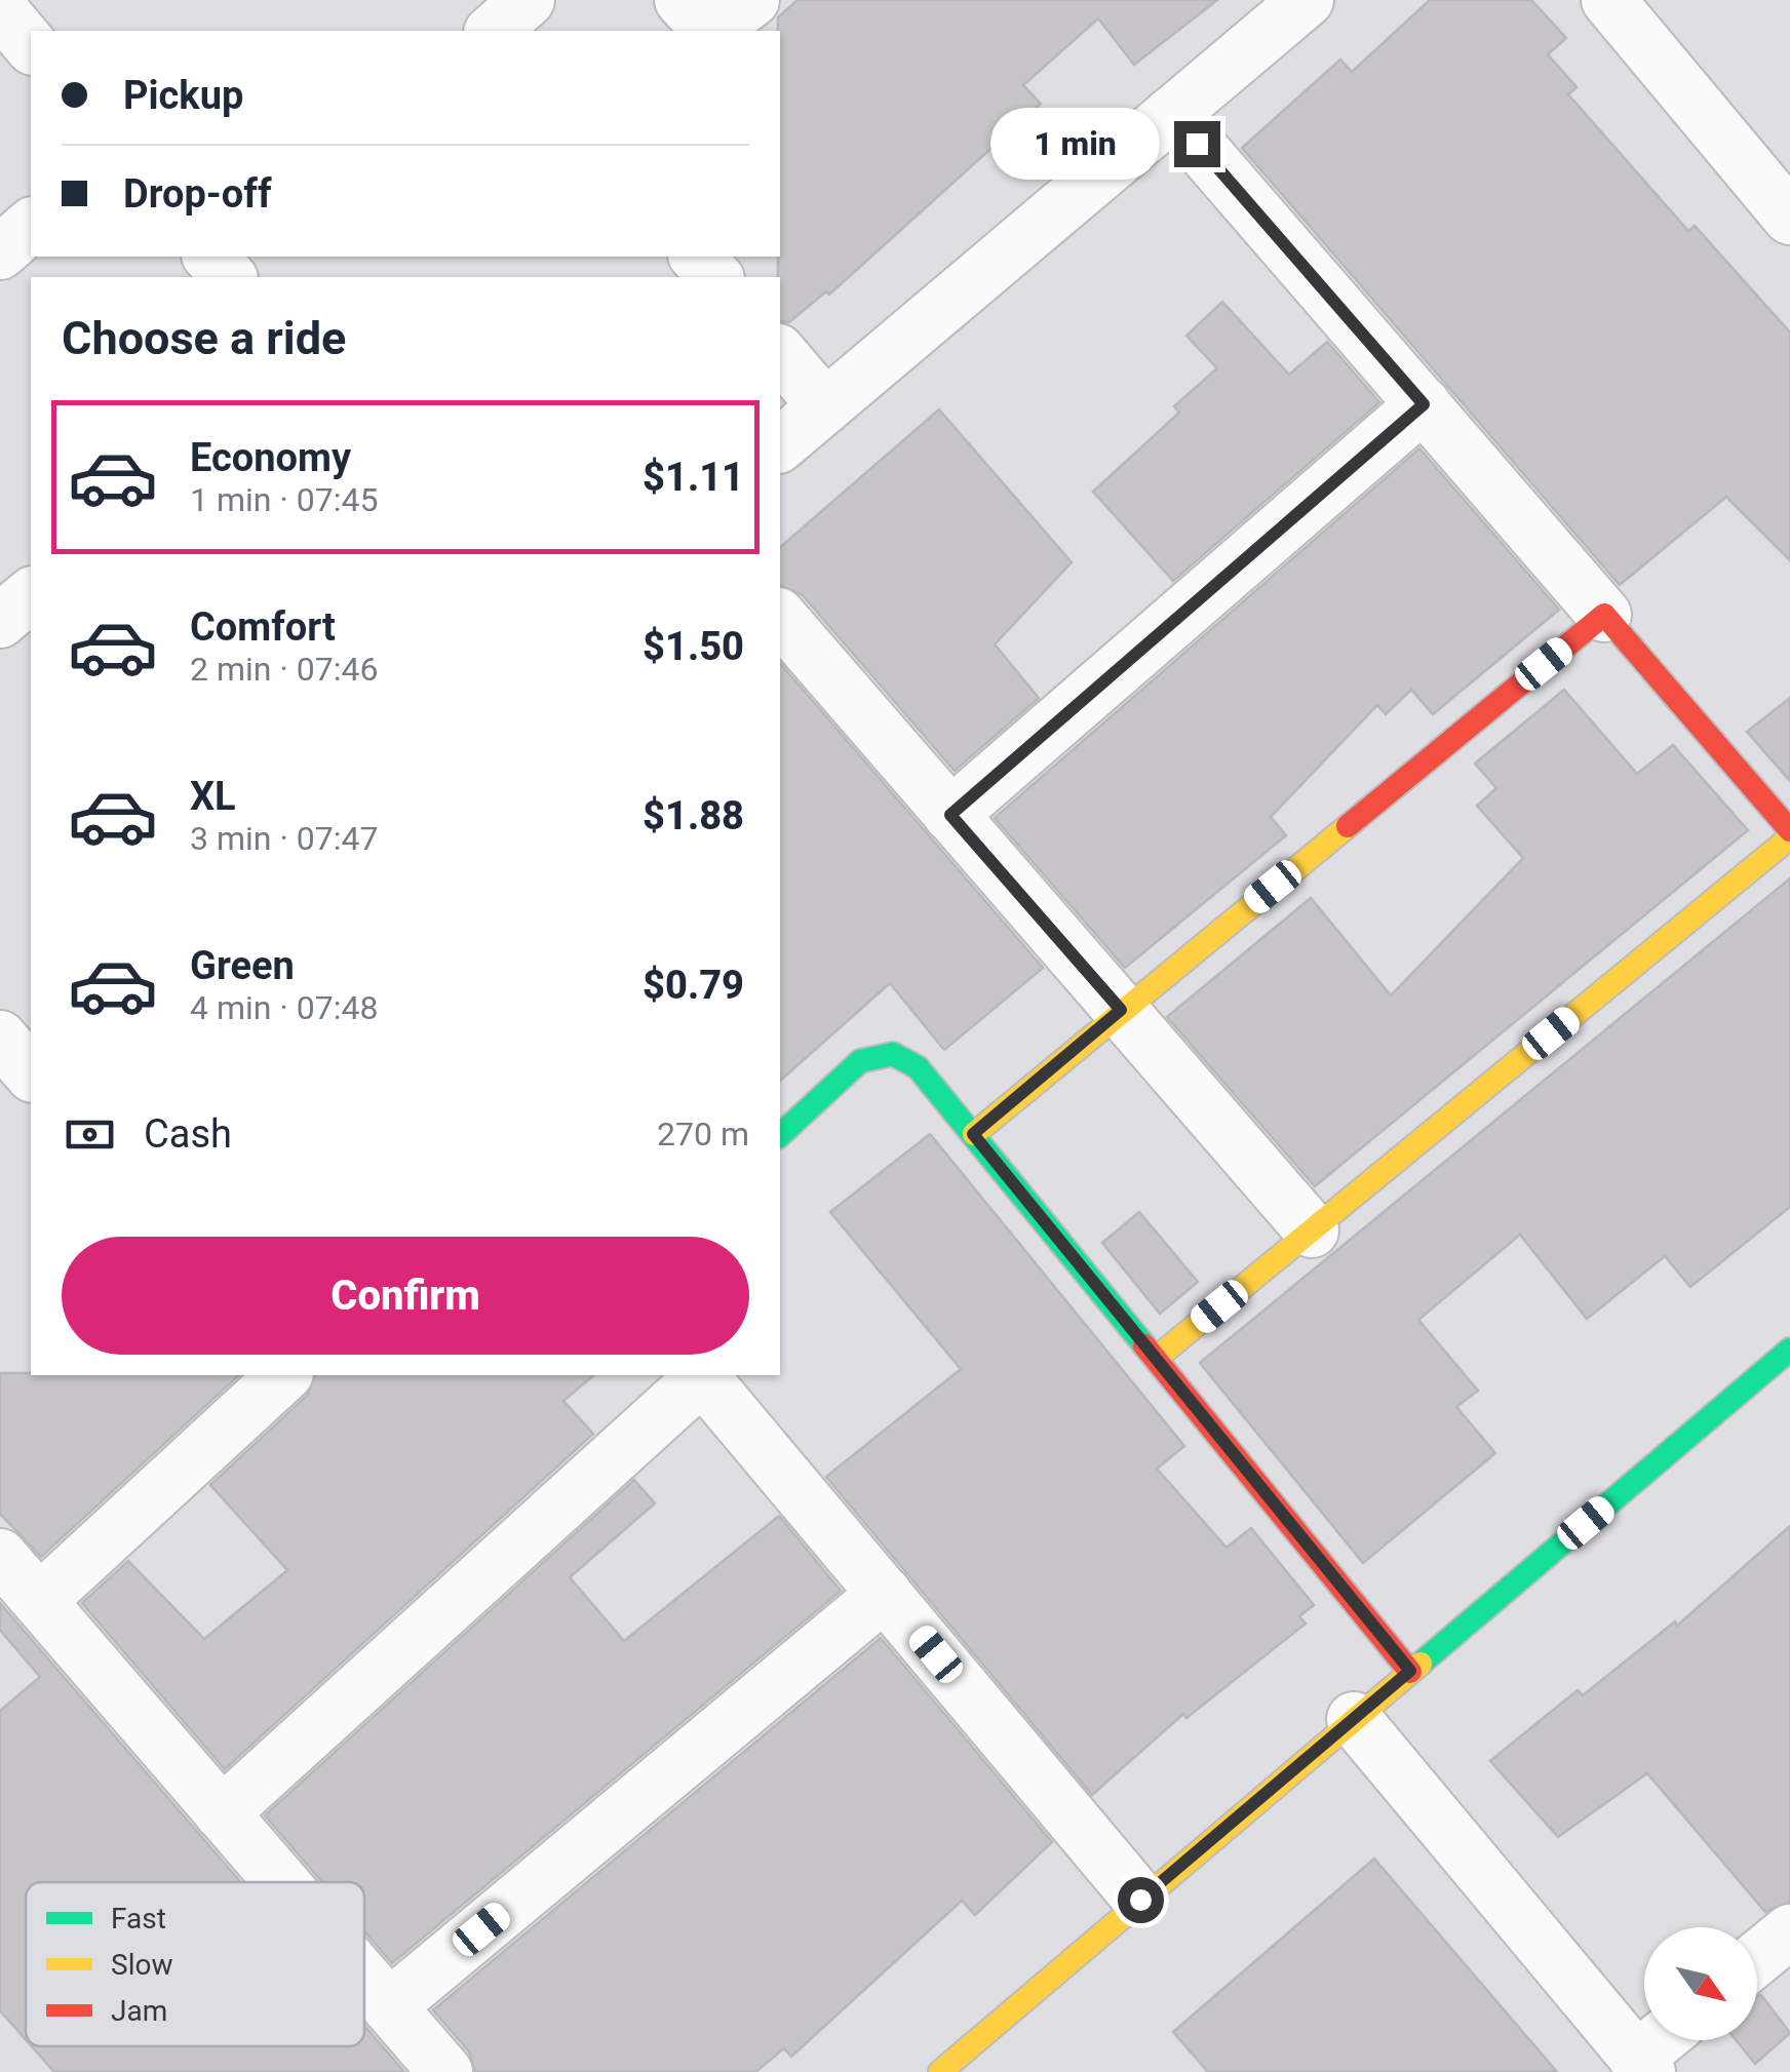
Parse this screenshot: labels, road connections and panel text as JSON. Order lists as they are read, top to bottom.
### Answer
{
  "legend": ["Fast", "Slow", "Jam"],
  "north": "bottom right",
  "page": {
    "banner": ["Pickup", "Drop-off"],
    "bubble": "1 min",
    "heading": "Choose a ride",
    "list": [
      {
        "name": "Economy",
        "note": "1 min · 07:45",
        "value": "$1.11"
      },
      {
        "name": "Comfort",
        "note": "2 min · 07:46",
        "value": "$1.50"
      },
      {
        "name": "XL",
        "note": "3 min · 07:47",
        "value": "$1.88"
      },
      {
        "name": "Green",
        "note": "4 min · 07:48",
        "value": "$0.79"
      }
    ],
    "pay": ["Cash", "270 m"],
    "buttons": "Confirm"
  }
}
